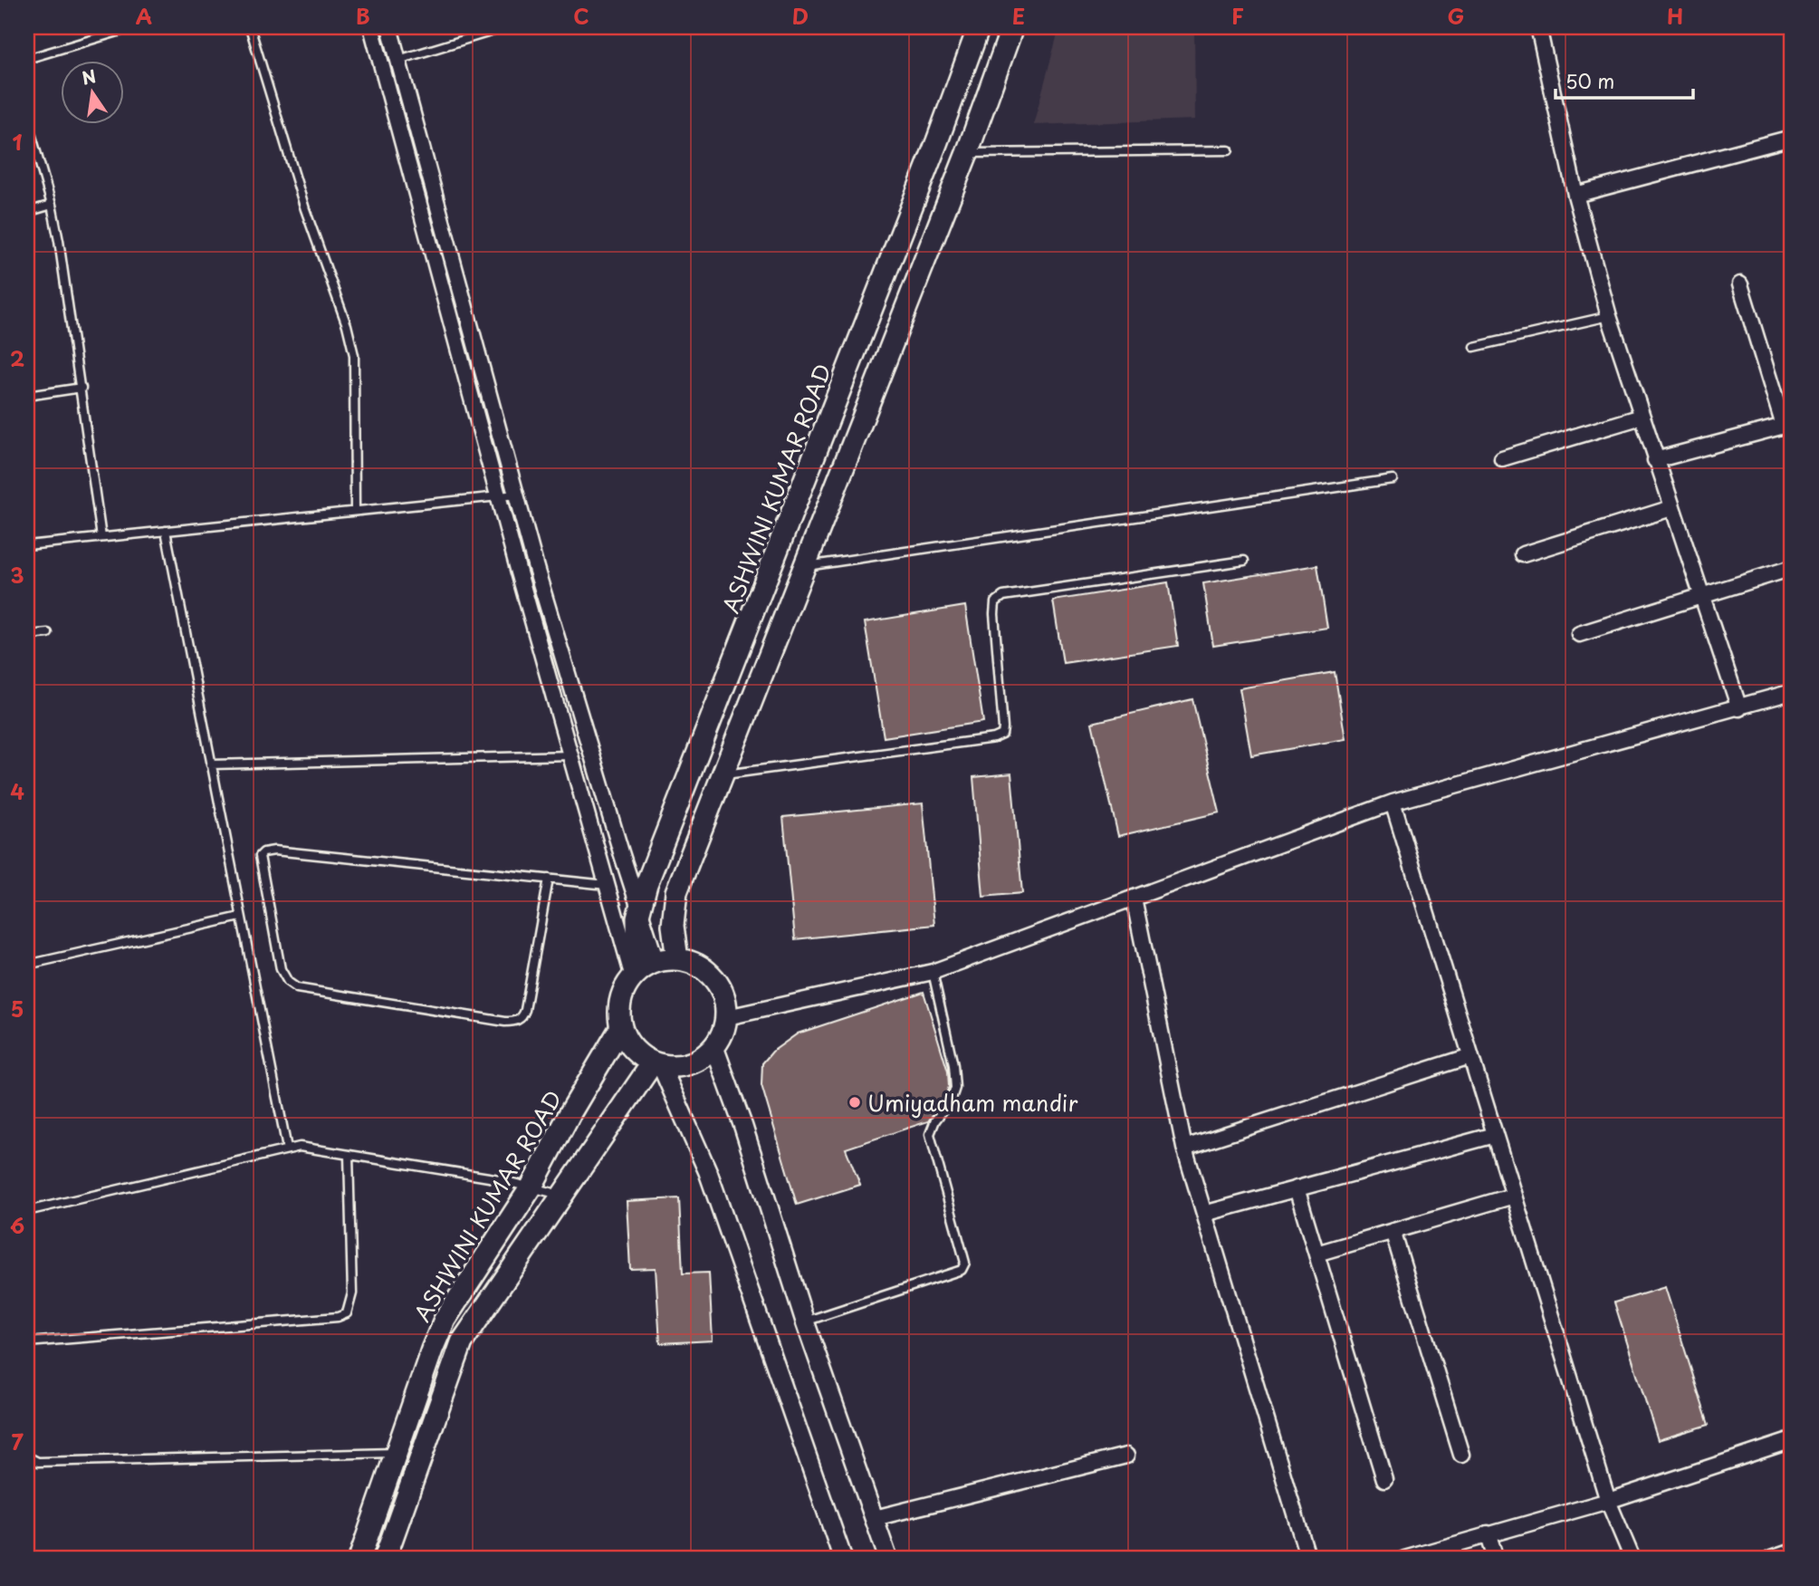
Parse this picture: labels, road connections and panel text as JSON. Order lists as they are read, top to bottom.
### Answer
{
  "streets": {
    "main road": ["ASHWINI KUMAR ROAD"]
  },
  "places": ["Umiyadham mandir"],
  "scale_bar": "50 m",
  "north": "top",
  "grid": {
    "columns": [
      "A",
      "B",
      "C",
      "D",
      "E",
      "F",
      "G",
      "H"
    ],
    "rows": [
      "1",
      "2",
      "3",
      "4",
      "5",
      "6",
      "7"
    ]
  }
}
